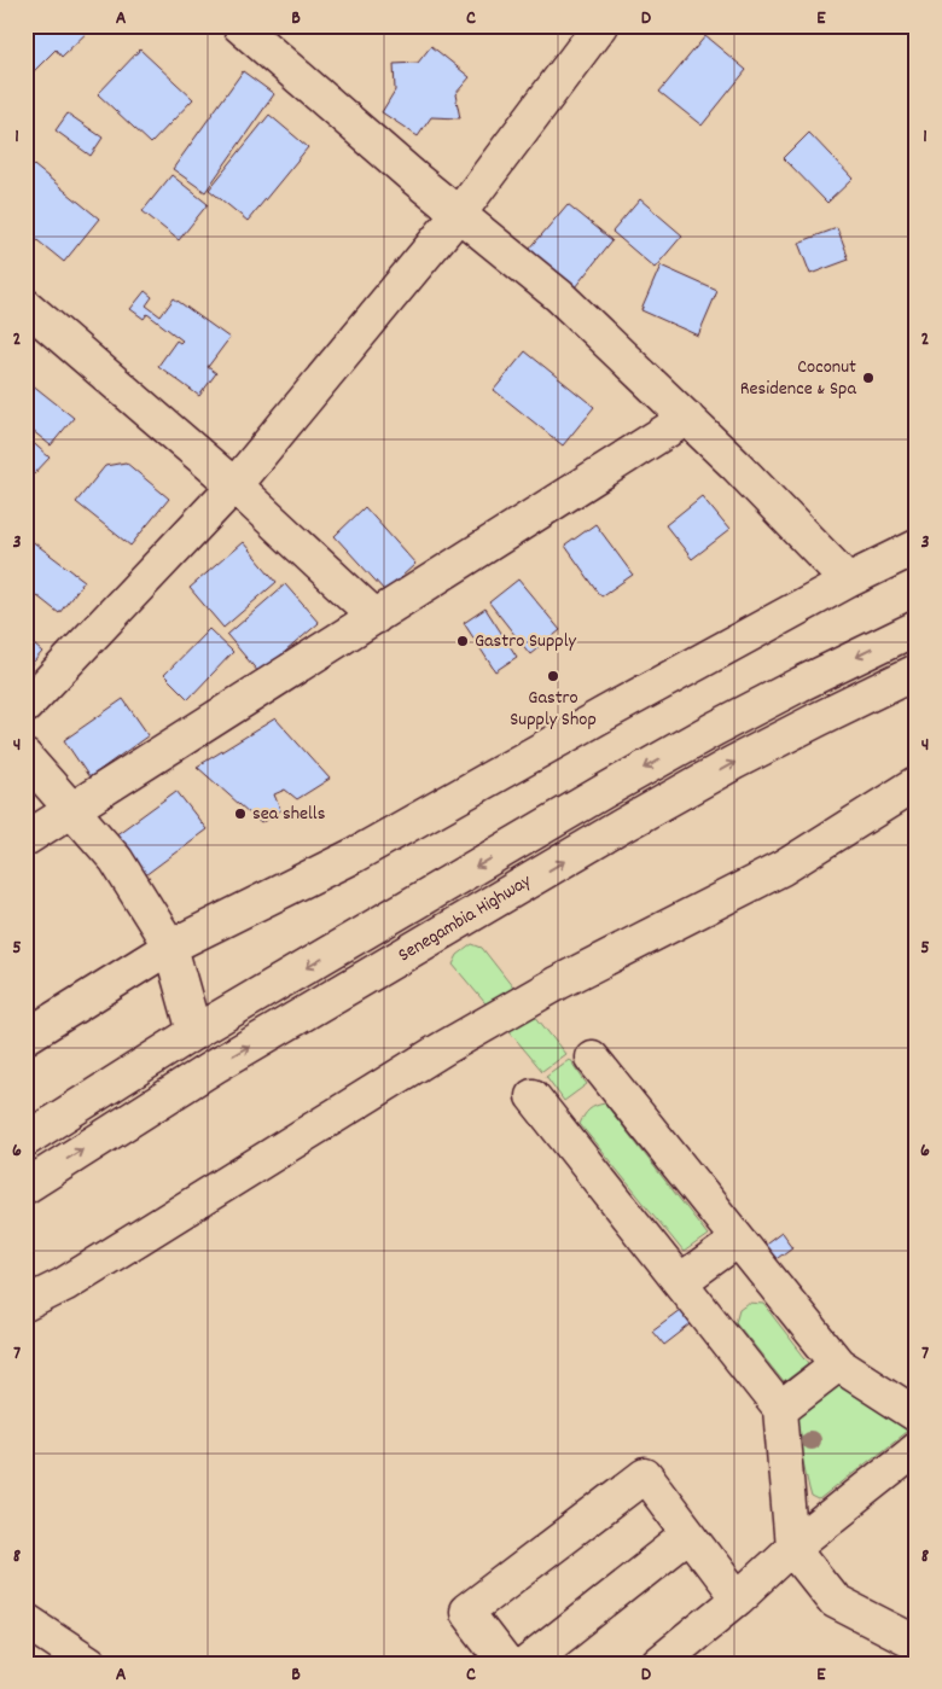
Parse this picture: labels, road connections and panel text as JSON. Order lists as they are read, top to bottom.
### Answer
{
  "streets": {
    "street": ["Senegambia Highway"]
  },
  "places": [
    "Coconut Residence & Spa",
    "Gastro Supply",
    "Gastro Supply Shop",
    "sea shells"
  ],
  "grid": {
    "columns": [
      "A",
      "B",
      "C",
      "D",
      "E"
    ],
    "rows": [
      "1",
      "2",
      "3",
      "4",
      "5",
      "6",
      "7",
      "8"
    ]
  }
}
